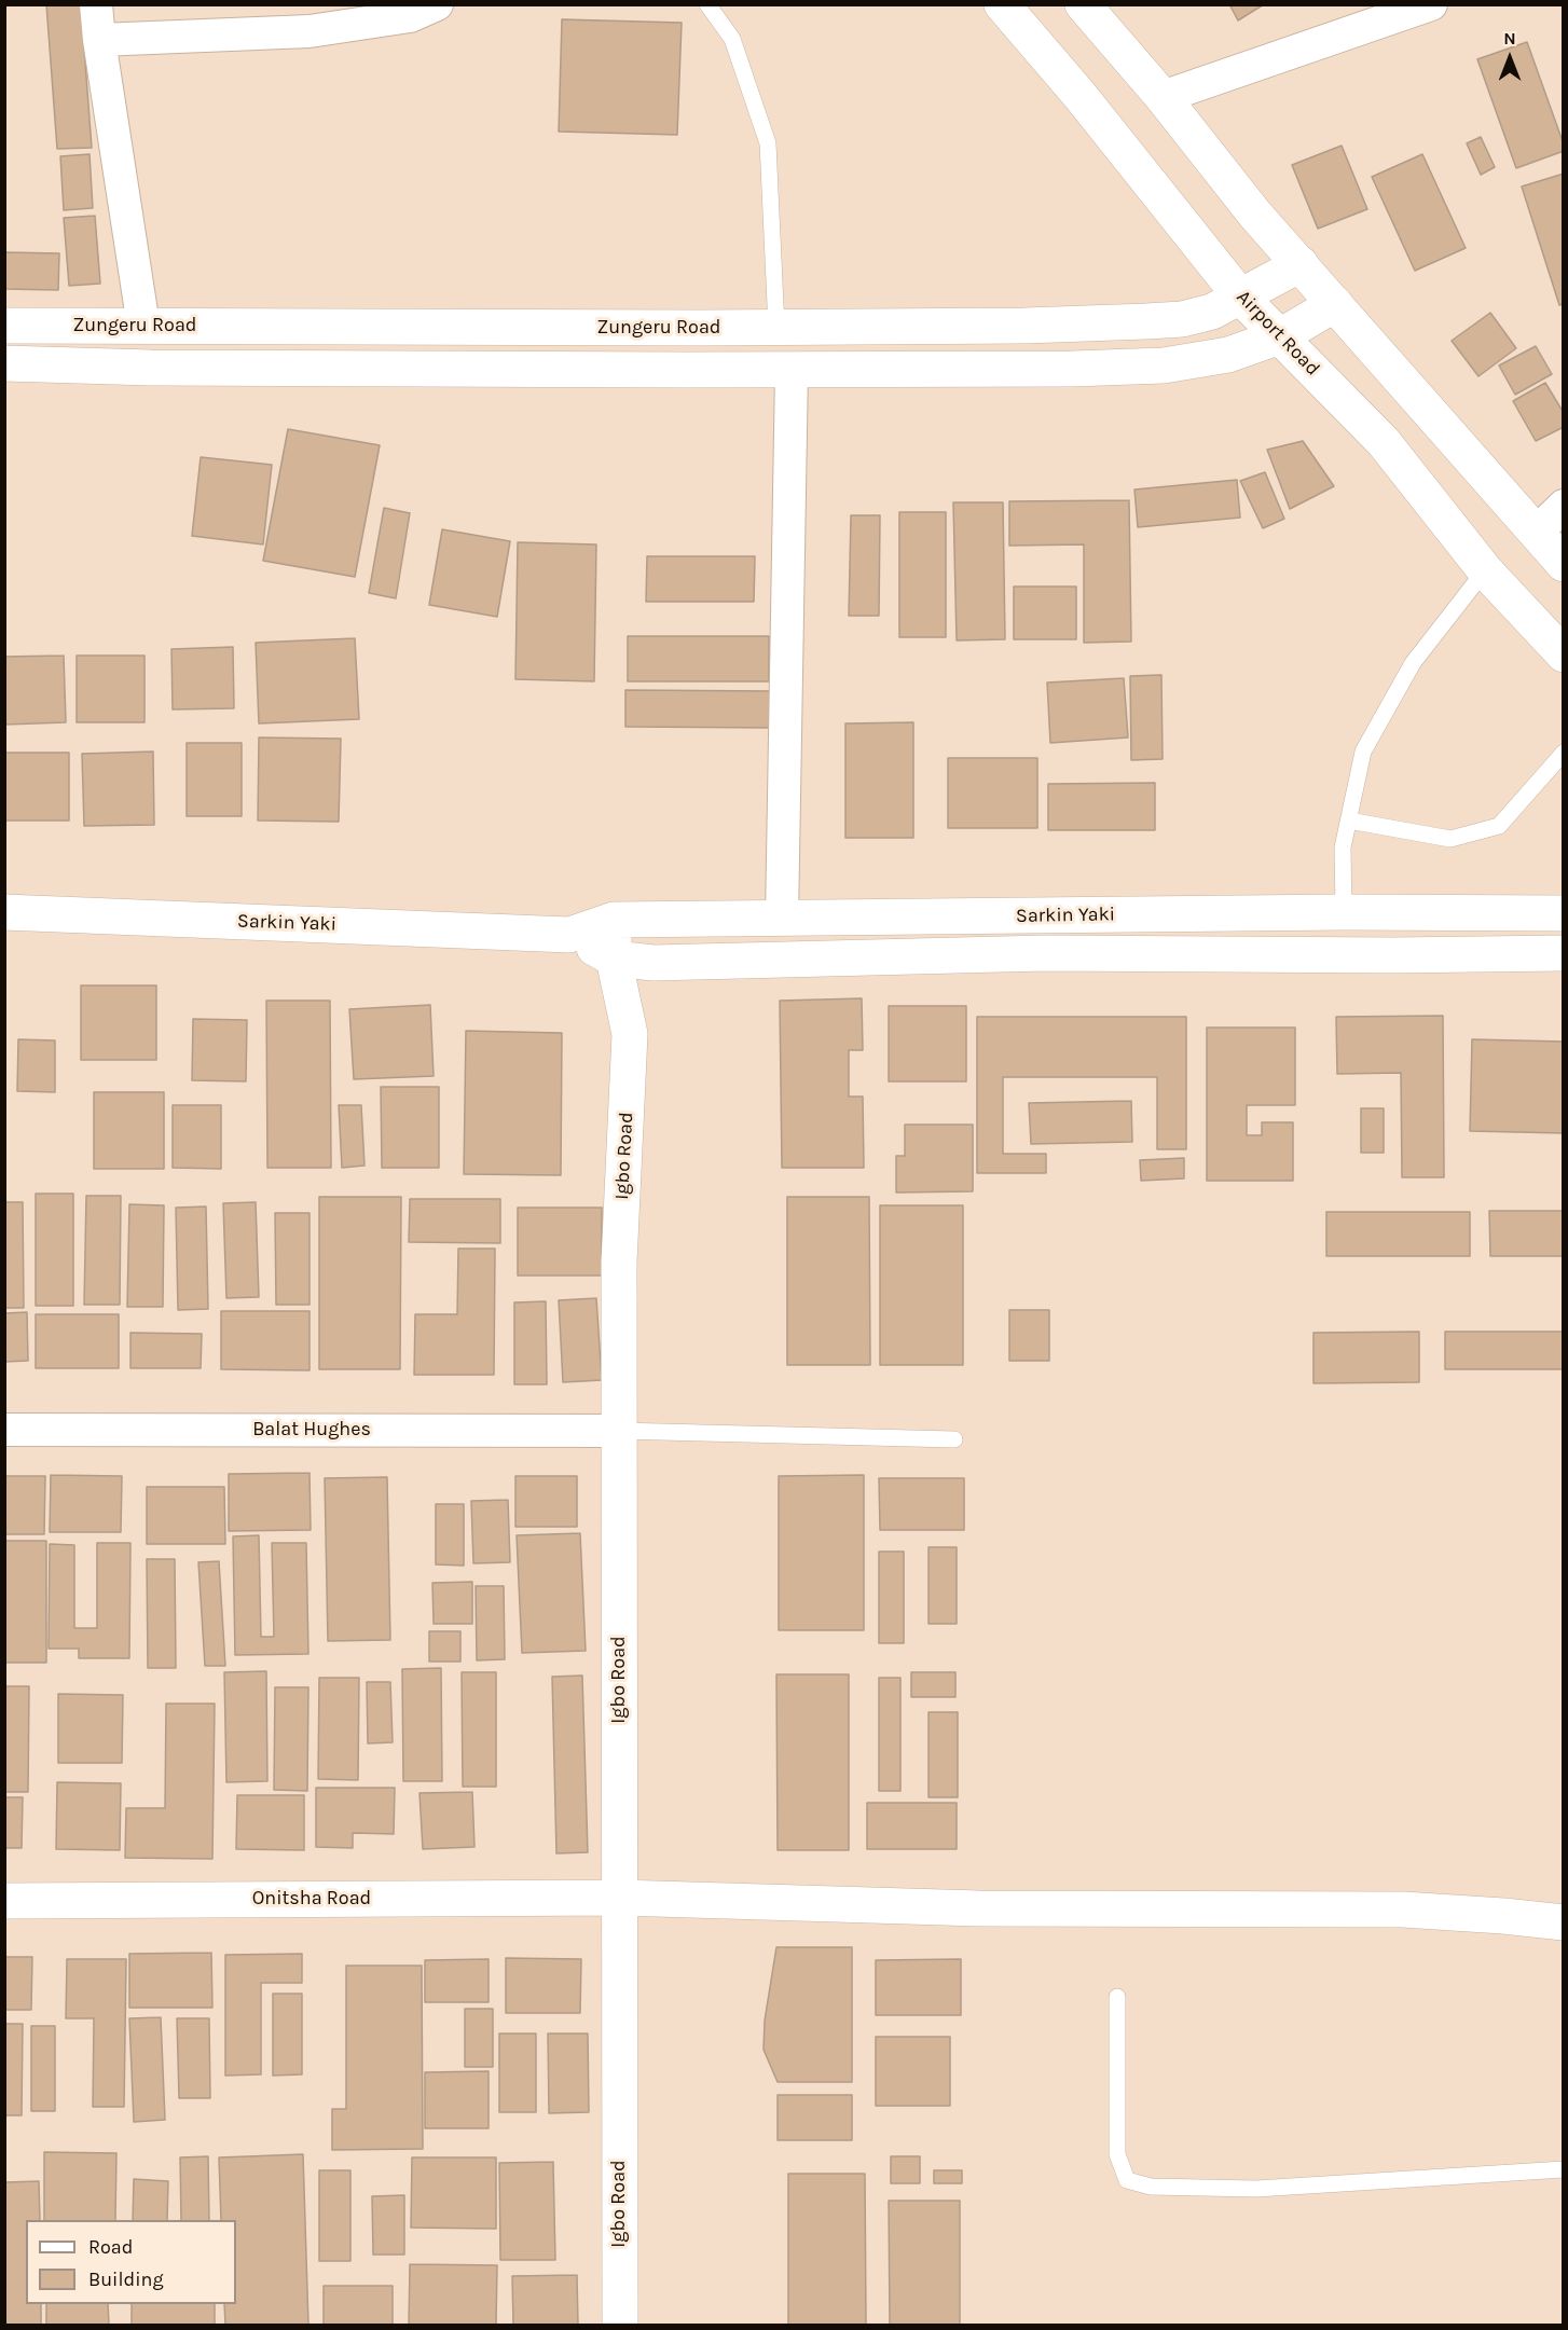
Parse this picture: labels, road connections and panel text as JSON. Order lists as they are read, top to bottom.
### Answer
{
  "streets": {
    "street": [
      "Zungeru Road",
      "Airport Road",
      "Sarkin Yaki",
      "Igbo Road",
      "Balat Hughes",
      "Onitsha Road"
    ]
  },
  "crossings": [
    ["Zungeru Road", "Airport Road"],
    ["Sarkin Yaki", "Igbo Road"],
    ["Igbo Road", "Balat Hughes"],
    ["Igbo Road", "Onitsha Road"]
  ],
  "legend": ["Road", "Building"],
  "north": "top"
}
